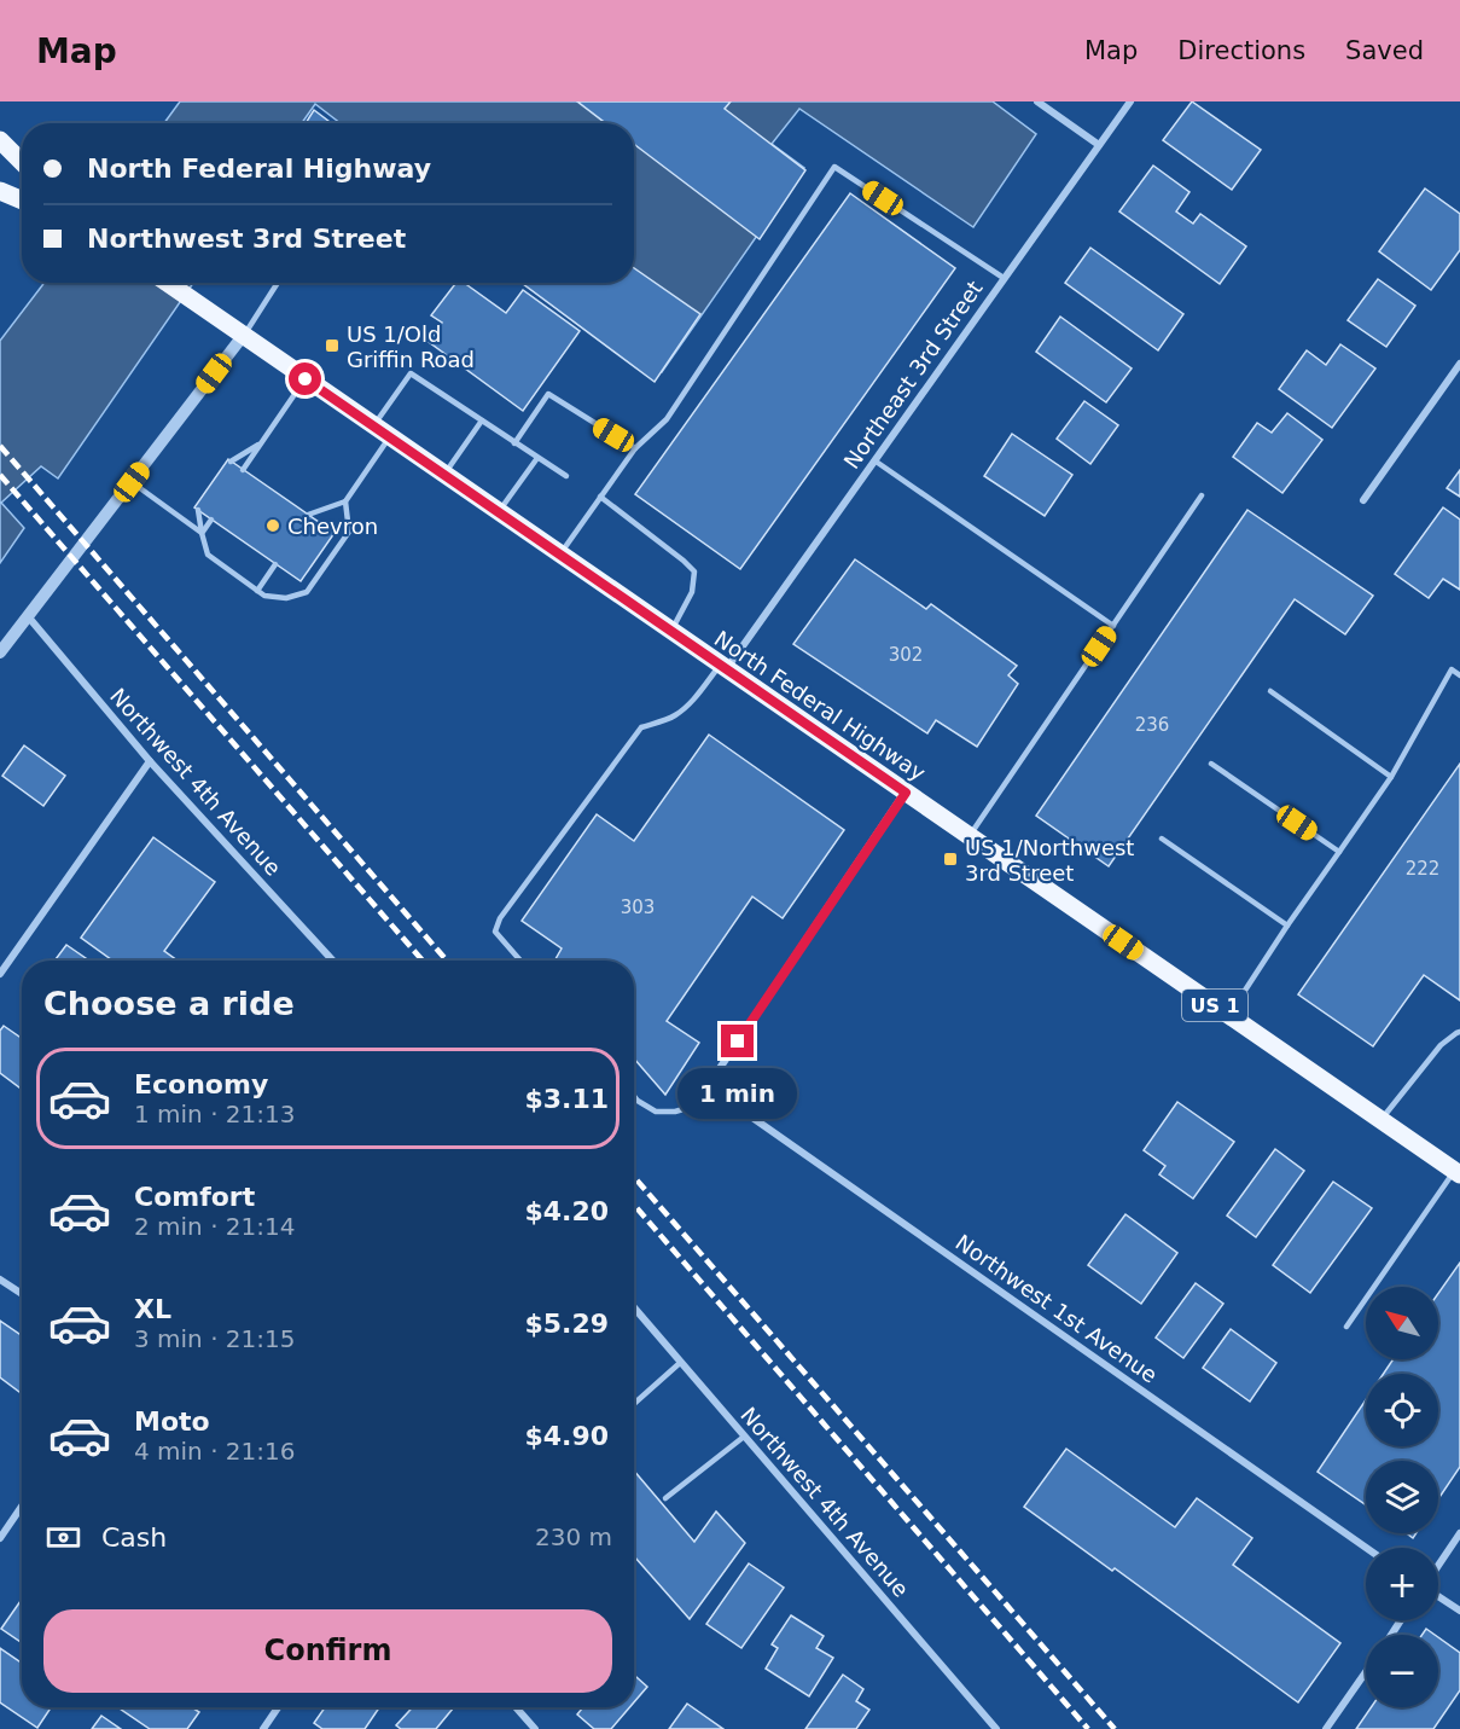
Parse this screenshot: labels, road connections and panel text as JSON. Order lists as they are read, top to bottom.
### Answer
{
  "streets": {
    "main road": ["North Federal Highway", "US 1"],
    "street": ["Northeast 3rd Street", "Northwest 4th Avenue", "Northwest 1st Avenue"]
  },
  "crossings": [
    ["Northeast 3rd Street", "North Federal Highway"]
  ],
  "places": {
    "transit": ["US 1/Old Griffin Road", "US 1/Northwest 3rd Street"],
    "other": ["Chevron"]
  },
  "house_numbers": [
    "302",
    "236",
    "222",
    "303"
  ],
  "north": "top left",
  "page": {
    "header": "Map",
    "nav": ["Map", "Directions", "Saved"],
    "banner": ["North Federal Highway", "Northwest 3rd Street"],
    "heading": "Choose a ride",
    "list": [
      {
        "name": "Economy",
        "note": "1 min · 21:13",
        "value": "$3.11"
      },
      {
        "name": "Comfort",
        "note": "2 min · 21:14",
        "value": "$4.20"
      },
      {
        "name": "XL",
        "note": "3 min · 21:15",
        "value": "$5.29"
      },
      {
        "name": "Moto",
        "note": "4 min · 21:16",
        "value": "$4.90"
      }
    ],
    "bubble": "1 min",
    "map_buttons": ["+", "−"],
    "pay": ["Cash", "230 m"],
    "buttons": "Confirm"
  }
}
